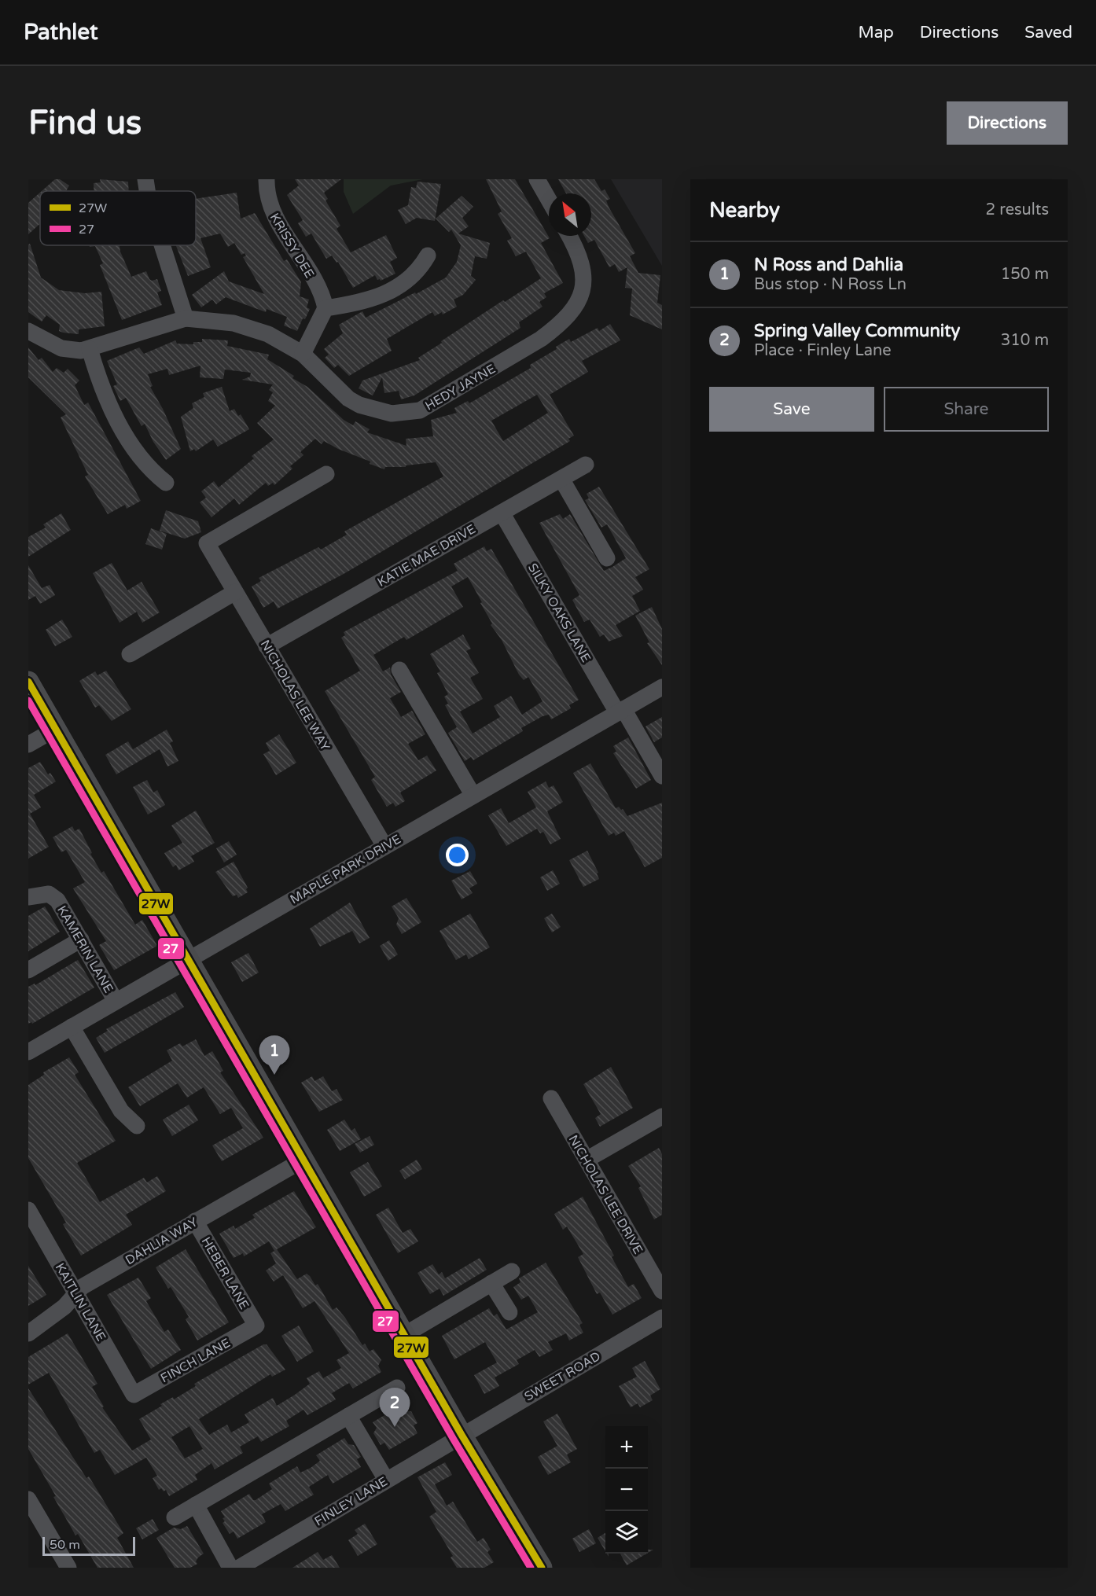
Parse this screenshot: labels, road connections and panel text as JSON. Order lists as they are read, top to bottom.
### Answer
{
  "streets": {
    "street": [
      "KRISSY DEE",
      "HEDY JAYNE",
      "KATIE MAE DRIVE",
      "SILKY OAKS LANE",
      "NICHOLAS LEE WAY",
      "MAPLE PARK DRIVE",
      "KAMERIN LANE",
      "NICHOLAS LEE DRIVE",
      "DAHLIA WAY",
      "HEBER LANE",
      "KAITLIN LANE",
      "FINCH LANE",
      "SWEET ROAD",
      "FINLEY LANE"
    ]
  },
  "crossings": [
    ["KATIE MAE DRIVE", "SILKY OAKS LANE"],
    ["KATIE MAE DRIVE", "NICHOLAS LEE WAY"],
    ["SILKY OAKS LANE", "MAPLE PARK DRIVE"],
    ["NICHOLAS LEE WAY", "MAPLE PARK DRIVE"],
    ["MAPLE PARK DRIVE", "KAMERIN LANE"],
    ["DAHLIA WAY", "HEBER LANE"],
    ["DAHLIA WAY", "KAITLIN LANE"],
    ["HEBER LANE", "FINCH LANE"],
    ["KAITLIN LANE", "FINCH LANE"],
    ["SWEET ROAD", "FINLEY LANE"]
  ],
  "lines": ["transit line 27W", "transit line 27"],
  "legend": ["27W", "27"],
  "scale_bar": "50 m",
  "north": "top left",
  "page": {
    "header": "Pathlet",
    "nav": ["Map", "Directions", "Saved"],
    "buttons": [
      "Directions",
      ["Save", "Share"]
    ],
    "title": "Find us",
    "heading": ["Nearby", "2 results"],
    "list": [
      {
        "mark": "1",
        "name": "N Ross and Dahlia",
        "note": "Bus stop · N Ross Ln",
        "value": "150 m"
      },
      {
        "mark": "2",
        "name": "Spring Valley Community",
        "note": "Place · Finley Lane",
        "value": "310 m"
      }
    ],
    "pins": ["1", "2"],
    "map_buttons": ["+", "−"],
    "scale": "50 m"
  }
}
